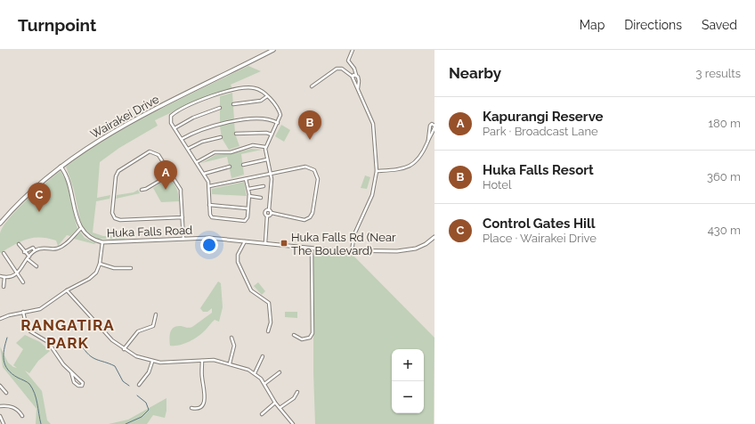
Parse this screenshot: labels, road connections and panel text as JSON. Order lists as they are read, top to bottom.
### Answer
{
  "streets": {
    "main road": ["Wairakei Drive"],
    "street": ["Huka Falls Road"]
  },
  "districts": ["RANGATIRA PARK"],
  "places": {
    "transit": ["Huka Falls Rd (Near The Boulevard)"]
  },
  "page": {
    "header": "Turnpoint",
    "nav": ["Map", "Directions", "Saved"],
    "heading": ["Nearby", "3 results"],
    "list": [
      {
        "mark": "A",
        "name": "Kapurangi Reserve",
        "note": "Park · Broadcast Lane",
        "value": "180 m"
      },
      {
        "mark": "B",
        "name": "Huka Falls Resort",
        "note": "Hotel",
        "value": "360 m"
      },
      {
        "mark": "C",
        "name": "Control Gates Hill",
        "note": "Place · Wairakei Drive",
        "value": "430 m"
      }
    ],
    "pins": ["B", "A", "C"],
    "map_buttons": ["+", "−"]
  }
}
